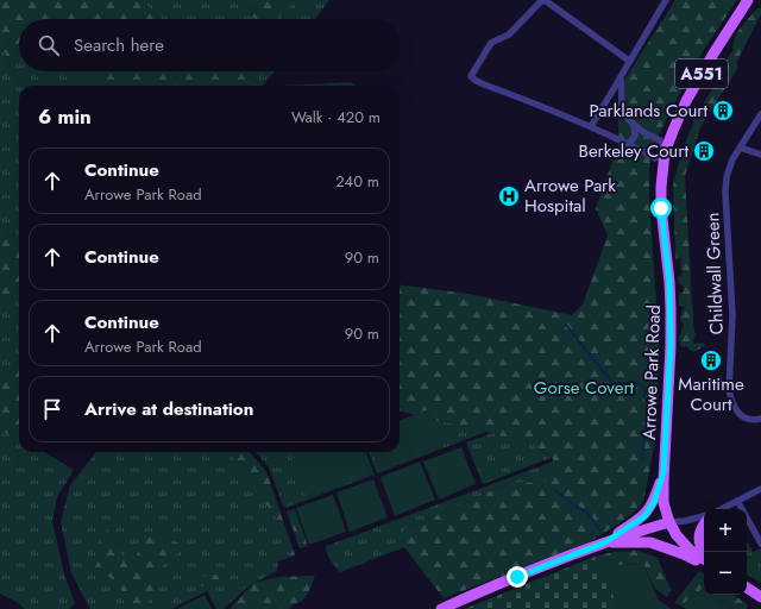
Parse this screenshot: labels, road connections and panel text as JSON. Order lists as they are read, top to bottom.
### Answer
{
  "streets": {
    "main road": ["A551", "Arrowe Park Road"],
    "street": ["Childwall Green"]
  },
  "parks": ["Gorse Covert"],
  "places": {
    "building": ["Parklands Court", "Berkeley Court", "Maritime Court"],
    "hospital": ["Arrowe Park Hospital"]
  },
  "page": {
    "search": "Search here",
    "heading": ["6 min", "Walk · 420 m"],
    "list": [
      ["Continue", "Arrowe Park Road", "240 m"],
      ["Continue", "90 m"],
      ["Continue", "Arrowe Park Road", "90 m"],
      "Arrive at destination"
    ],
    "map_buttons": ["+", "−"]
  }
}
